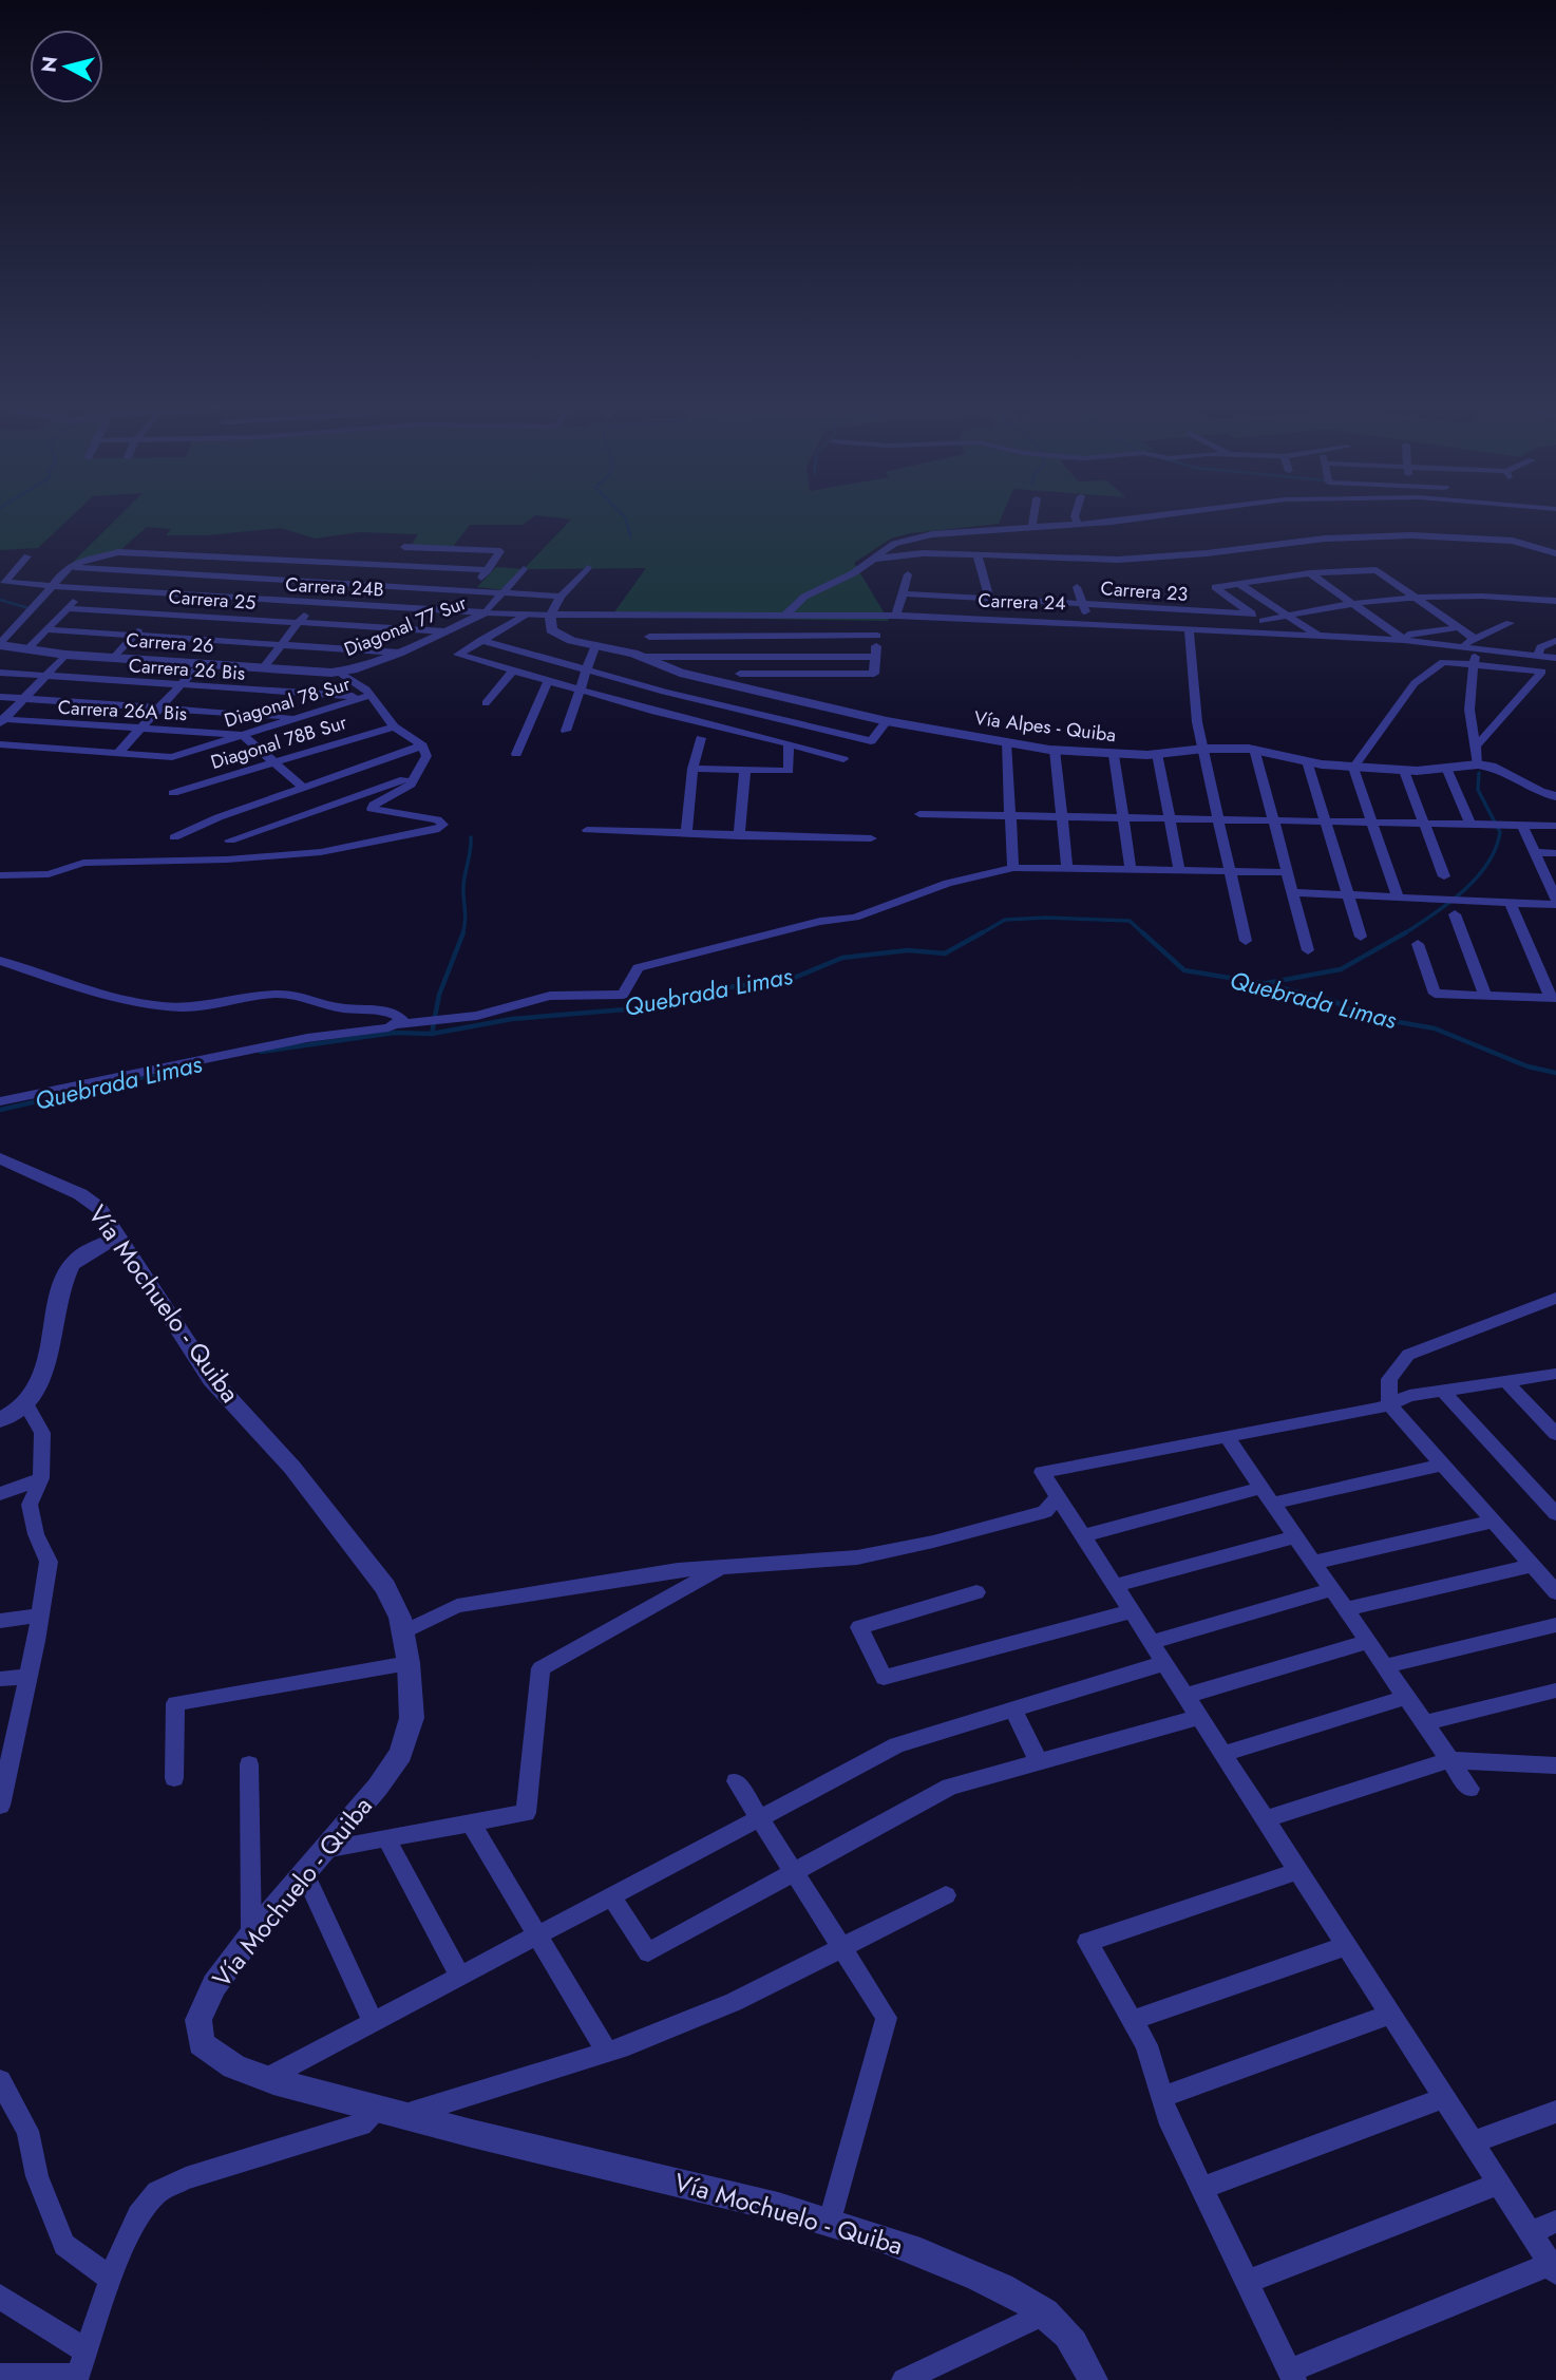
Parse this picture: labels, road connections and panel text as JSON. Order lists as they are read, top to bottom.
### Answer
{
  "streets": {
    "street": [
      "Carrera 24B",
      "Carrera 23",
      "Carrera 25",
      "Carrera 24",
      "Diagonal 77 Sur",
      "Carrera 26",
      "Carrera 26 Bis",
      "Diagonal 78 Sur",
      "Carrera 26A Bis",
      "Vía Alpes - Quiba",
      "Diagonal 78B Sur",
      "Vía Mochuelo - Quiba"
    ]
  },
  "crossings": [
    ["Carrera 24B", "Carrera 24"],
    ["Carrera 24B", "Diagonal 77 Sur"],
    ["Carrera 25", "Diagonal 77 Sur"],
    ["Carrera 24", "Diagonal 77 Sur"],
    ["Carrera 24", "Vía Alpes - Quiba"],
    ["Diagonal 77 Sur", "Carrera 26"],
    ["Carrera 26 Bis", "Diagonal 78 Sur"],
    ["Diagonal 78 Sur", "Carrera 26A Bis"]
  ],
  "water": ["Quebrada Limas"],
  "north": "left"
}
